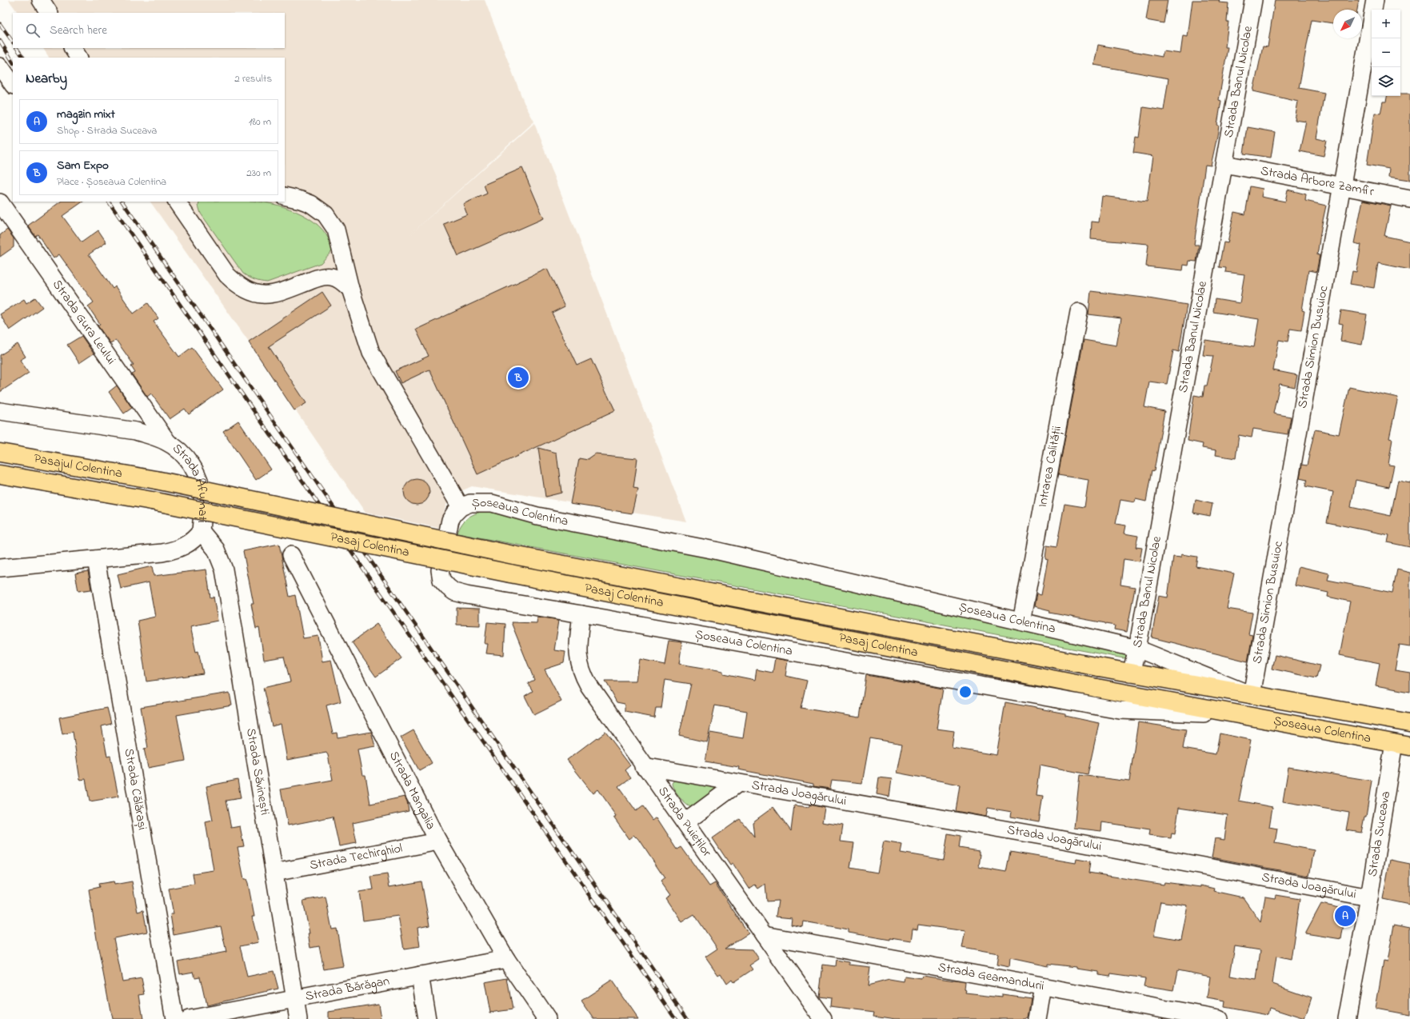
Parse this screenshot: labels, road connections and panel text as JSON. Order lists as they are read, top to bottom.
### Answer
{
  "streets": {
    "main road": ["Pasajul Colentina", "Șoseaua Colentina", "Pasaj Colentina"],
    "street": [
      "Strada Banul Nicolae",
      "Strada Arbore Zamfir",
      "Strada Gura Leului",
      "Strada Simion Busuioc",
      "Intrarea Calității",
      "Strada Afumați",
      "Strada Săvinești",
      "Strada Călărași",
      "Strada Mangalia",
      "Strada Joagărului",
      "Strada Puieților",
      "Strada Suceava",
      "Strada Techirghiol",
      "Strada Geamandurii",
      "Strada Bărăgan"
    ]
  },
  "crossings": [
    ["Strada Banul Nicolae", "Strada Arbore Zamfir"],
    ["Strada Banul Nicolae", "Șoseaua Colentina"],
    ["Strada Arbore Zamfir", "Strada Simion Busuioc"],
    ["Strada Gura Leului", "Strada Afumați"],
    ["Strada Simion Busuioc", "Șoseaua Colentina"],
    ["Pasajul Colentina", "Pasaj Colentina"],
    ["Intrarea Calității", "Șoseaua Colentina"],
    ["Strada Afumați", "Strada Săvinești"],
    ["Strada Afumați", "Strada Călărași"],
    ["Șoseaua Colentina", "Pasaj Colentina"],
    ["Șoseaua Colentina", "Strada Puieților"],
    ["Șoseaua Colentina", "Strada Suceava"],
    ["Strada Săvinești", "Strada Techirghiol"],
    ["Strada Săvinești", "Strada Bărăgan"],
    ["Strada Mangalia", "Strada Techirghiol"],
    ["Strada Mangalia", "Strada Bărăgan"],
    ["Strada Joagărului", "Strada Puieților"],
    ["Strada Joagărului", "Strada Suceava"],
    ["Strada Puieților", "Strada Geamandurii"]
  ],
  "north": "bottom left",
  "page": {
    "map_buttons": ["+", "−"],
    "search": "Search here",
    "heading": ["Nearby", "2 results"],
    "list": [
      {
        "mark": "A",
        "name": "magzin mixt",
        "note": "Shop · Strada Suceava",
        "value": "180 m"
      },
      {
        "mark": "B",
        "name": "Sam Expo",
        "note": "Place · Șoseaua Colentina",
        "value": "230 m"
      }
    ],
    "pins": ["B", "A"]
  }
}
